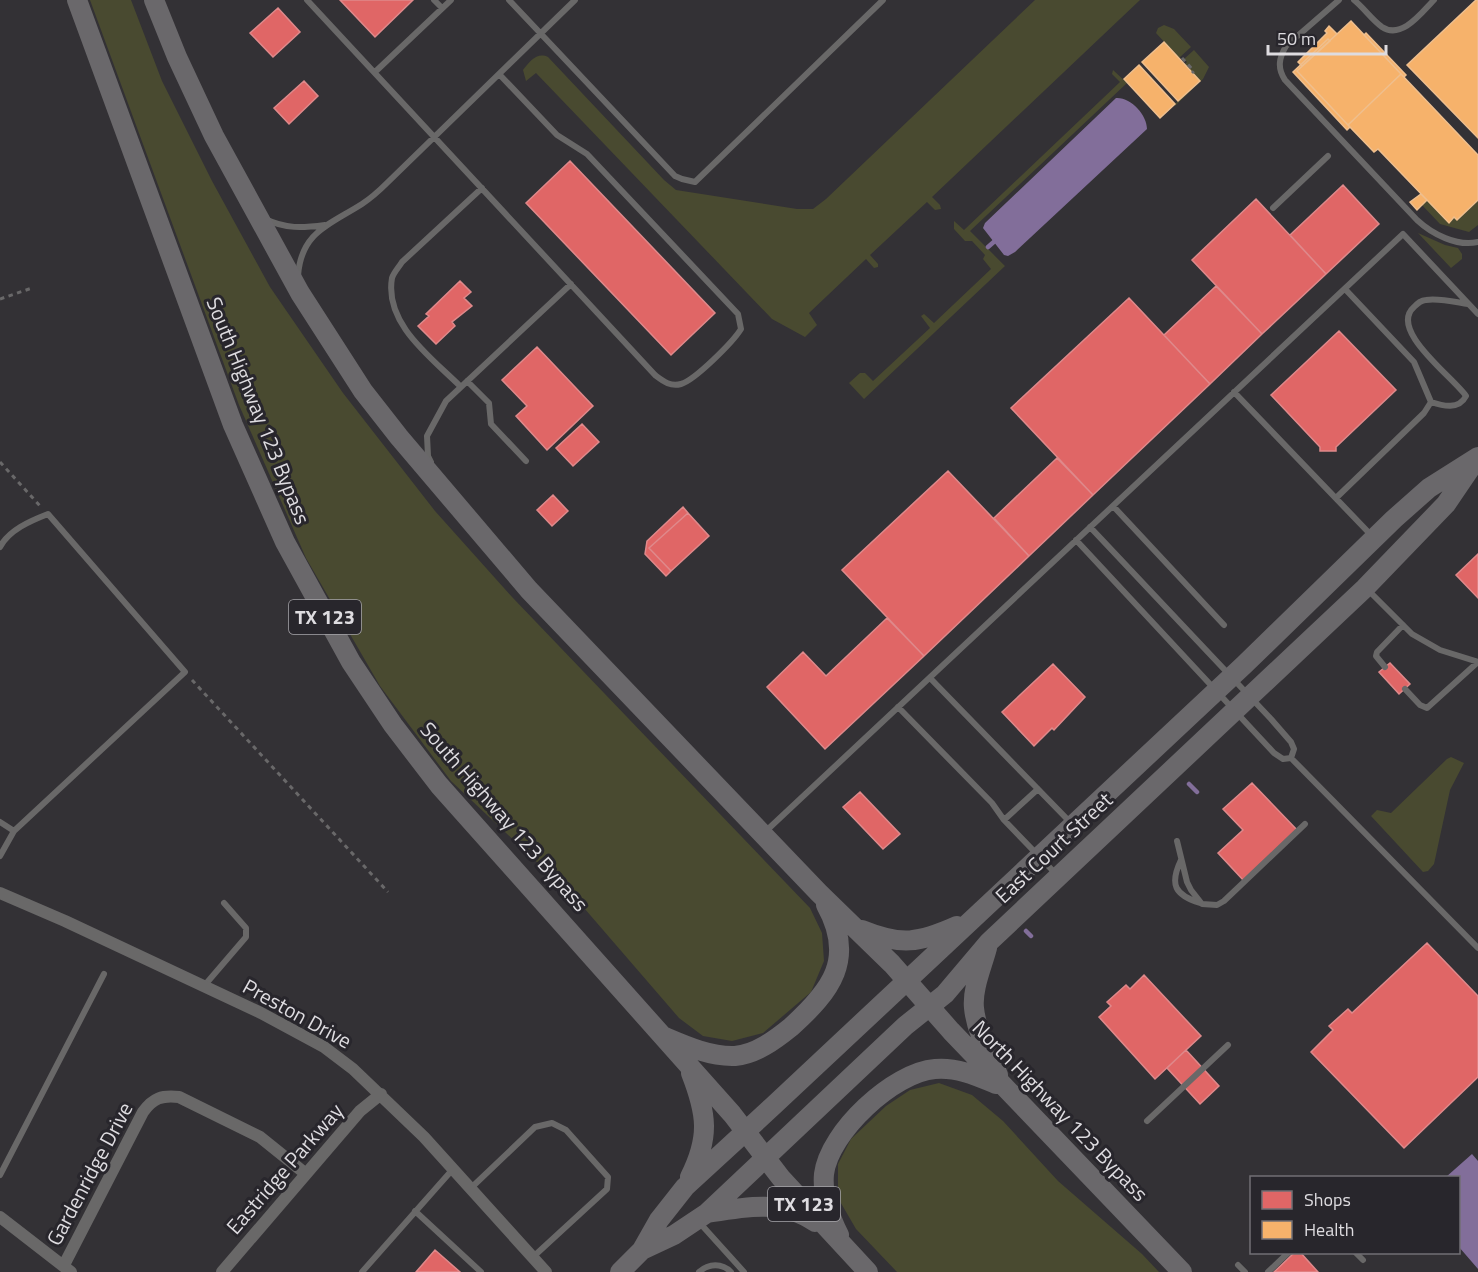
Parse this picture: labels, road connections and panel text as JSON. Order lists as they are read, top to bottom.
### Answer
{
  "streets": {
    "main road": [
      "South Highway 123 Bypass",
      "TX 123",
      "East Court Street",
      "North Highway 123 Bypass"
    ],
    "street": ["Preston Drive", "Eastridge Parkway", "Gardenridge Drive"]
  },
  "crossings": [
    ["South Highway 123 Bypass", "TX 123"],
    ["South Highway 123 Bypass", "East Court Street"],
    ["TX 123", "East Court Street"],
    ["East Court Street", "North Highway 123 Bypass"],
    ["Preston Drive", "Eastridge Parkway"],
    ["Eastridge Parkway", "Gardenridge Drive"]
  ],
  "legend": ["Shops", "Health"],
  "scale_bar": "50 m"
}
